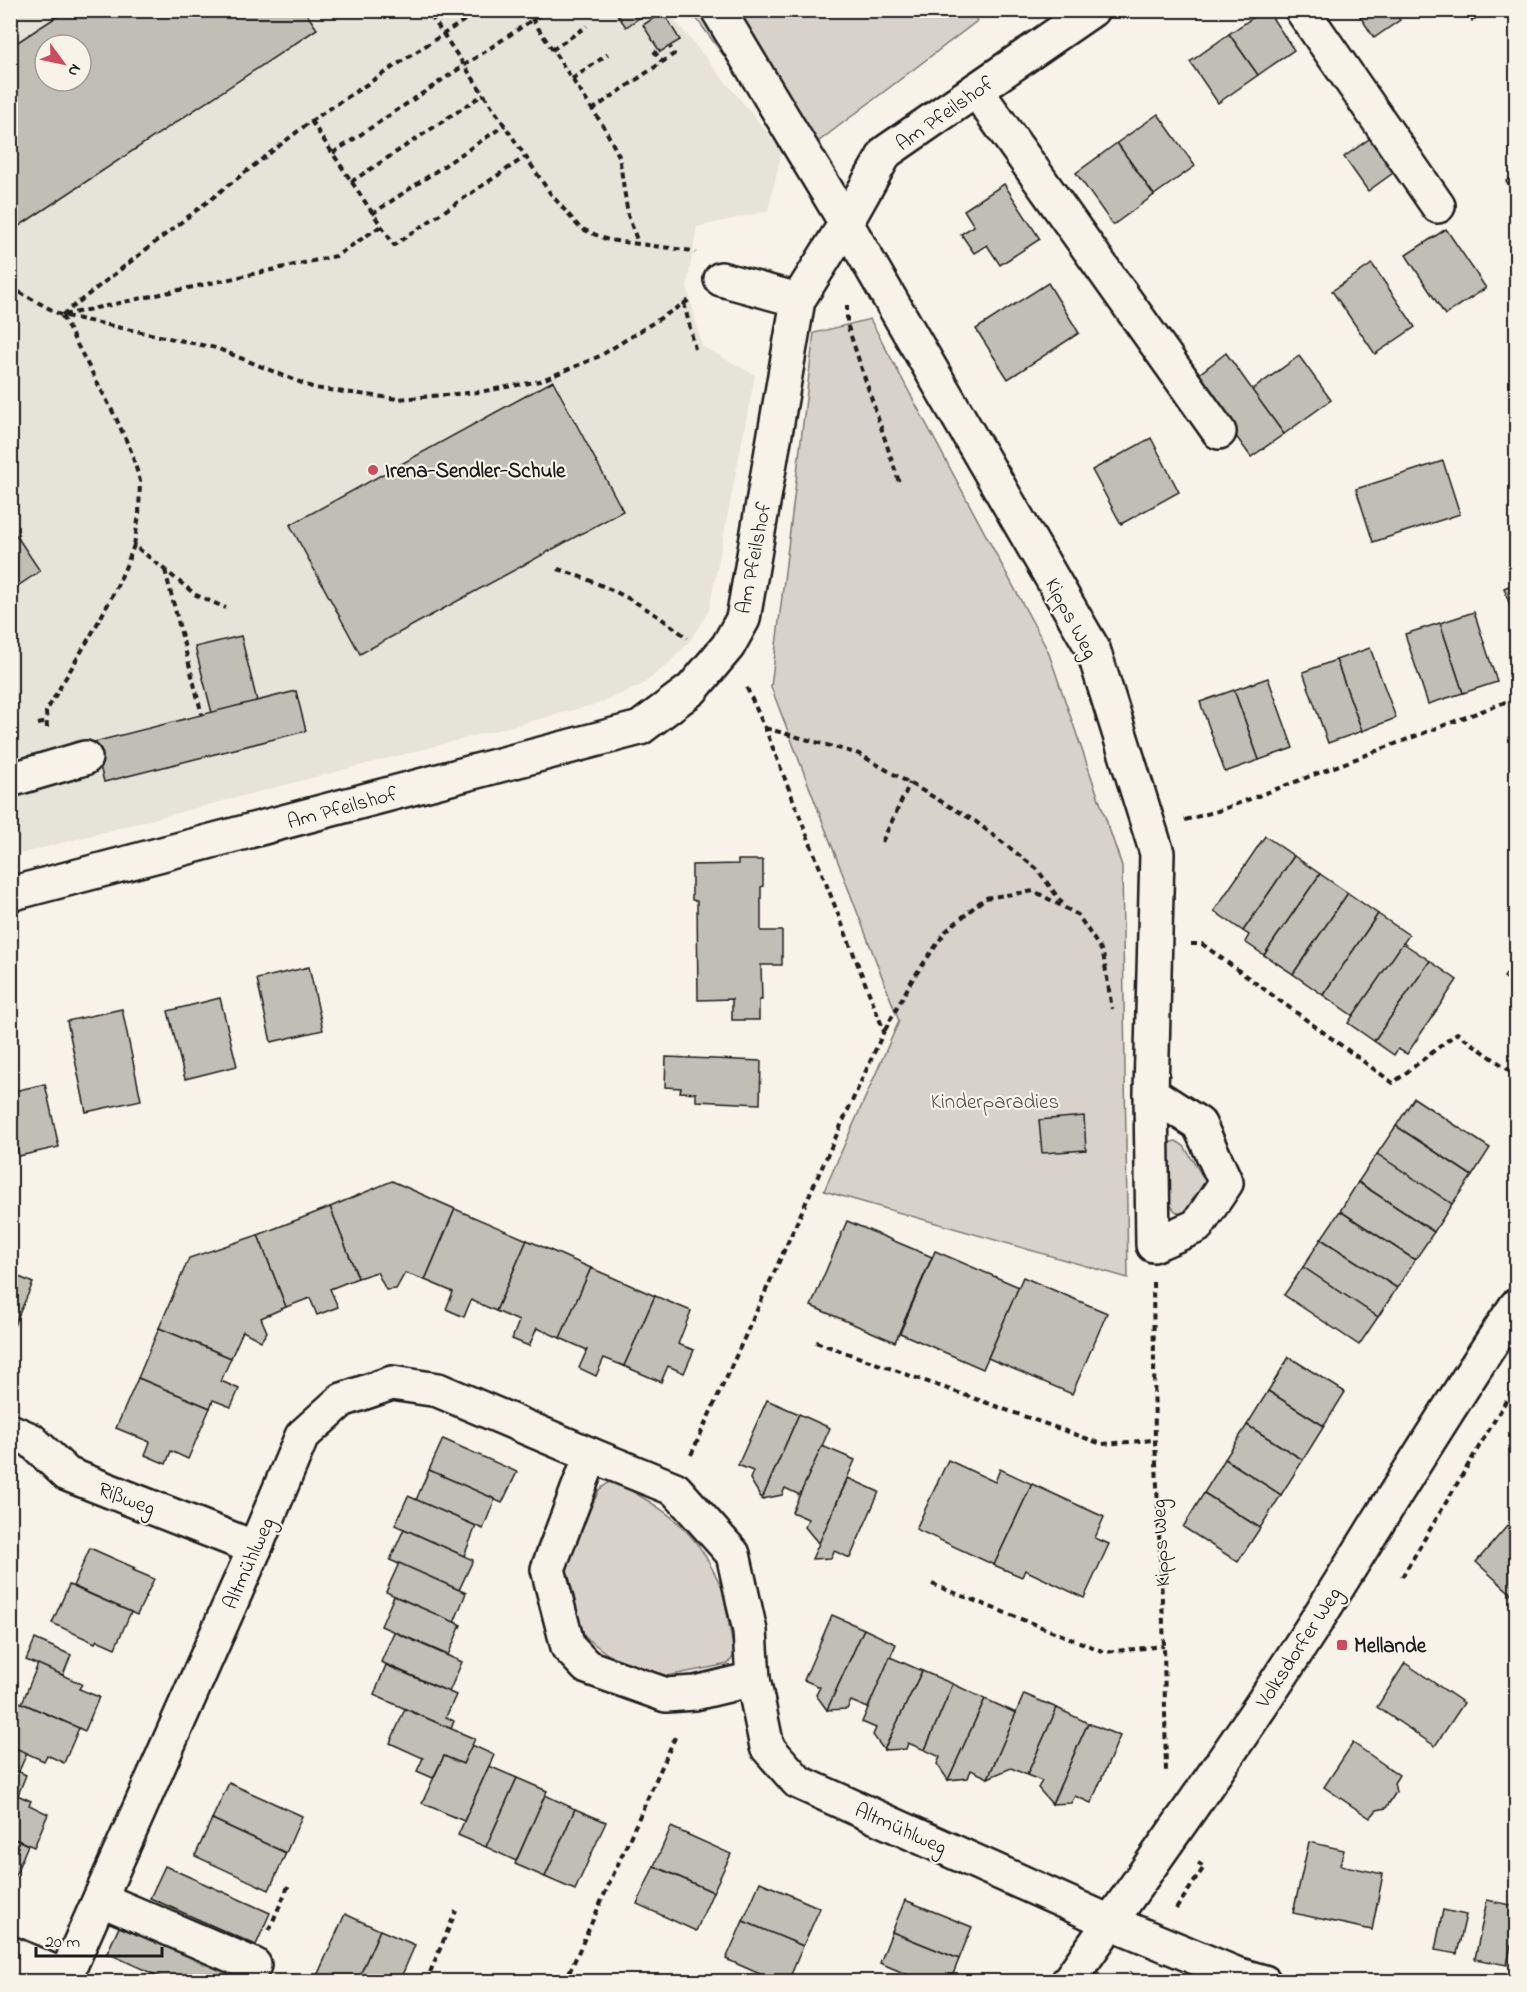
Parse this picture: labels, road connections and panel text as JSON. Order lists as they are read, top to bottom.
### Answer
{
  "streets": {
    "street": [
      "Am Pfeilshof",
      "Kipps Weg",
      "Rißweg",
      "Altmühlweg",
      "Volksdorfer Weg"
    ]
  },
  "crossings": [
    ["Am Pfeilshof", "Kipps Weg"],
    ["Rißweg", "Altmühlweg"],
    ["Altmühlweg", "Volksdorfer Weg"]
  ],
  "parks": ["Kinderparadies"],
  "places": {
    "other": ["Irena-Sendler-Schule"],
    "transit": ["Mellande"]
  },
  "scale_bar": "20 m",
  "north": "bottom right"
}
